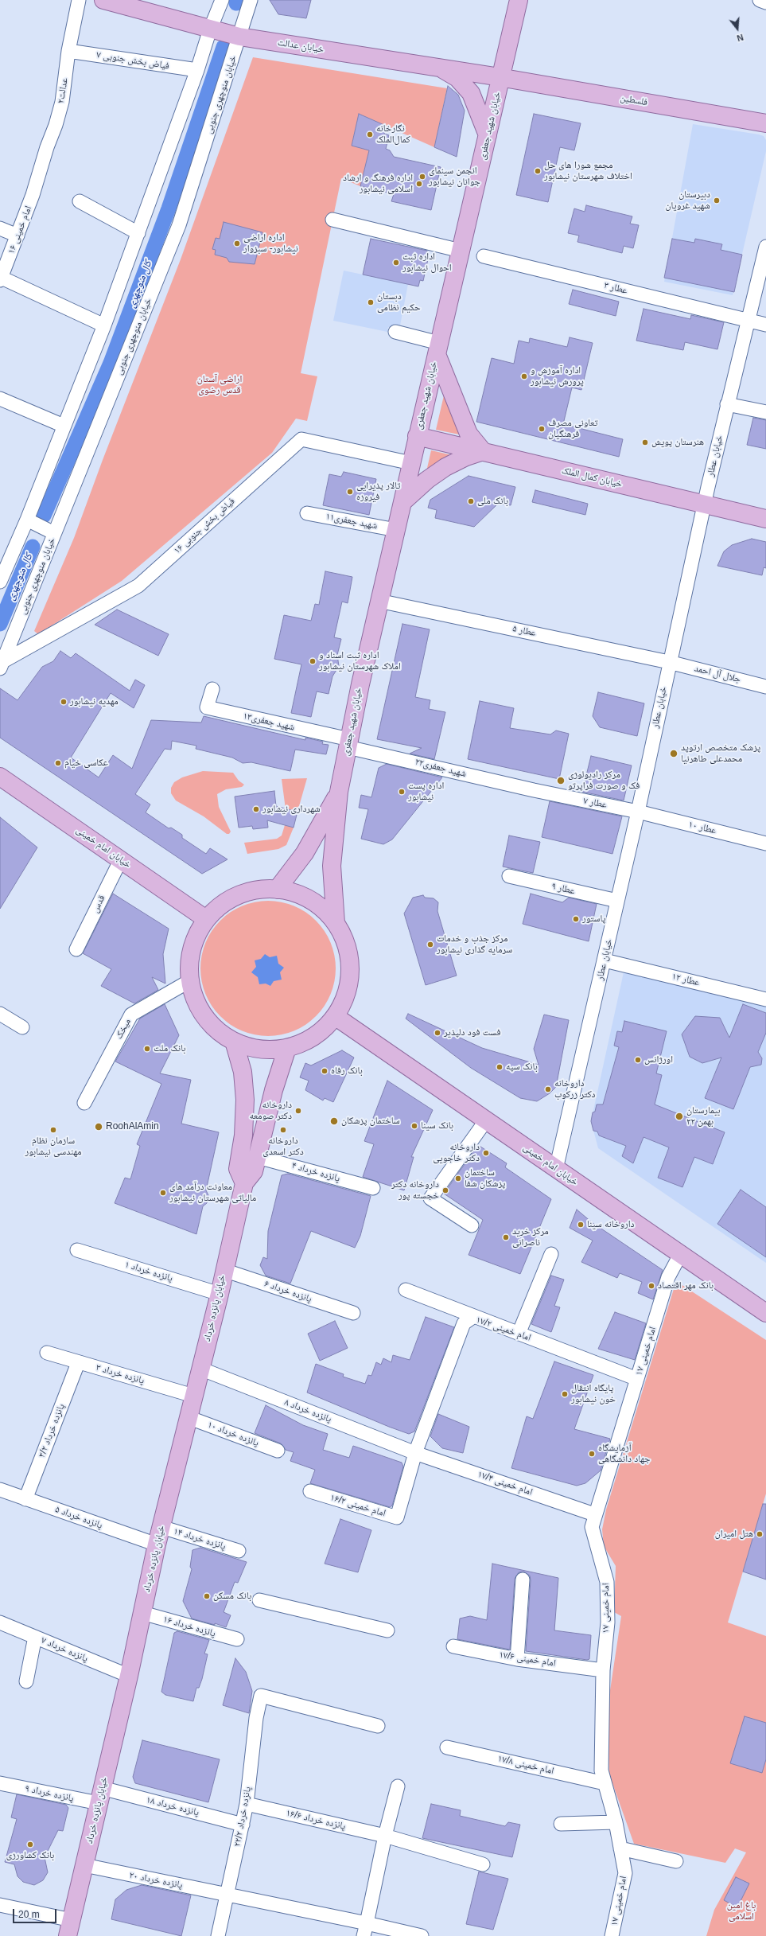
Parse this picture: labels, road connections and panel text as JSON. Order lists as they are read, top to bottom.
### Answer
{
  "streets": {
    "main road": [
      "خیابان عدالت",
      "فلسطین",
      "خیابان شهید جعفری",
      "خیابان کمال الملک",
      "خیابان امام خمینی",
      "خیابان پانزده خرداد"
    ],
    "street": [
      "فیاض بخش جنوبی ۷",
      "عدالت۲",
      "خیابان منوچهری جنوبی",
      "امام خمینی ۱۶",
      "عطار ۳",
      "خیابان عطار",
      "شهید جعفری۱۱",
      "فیاض بخش جنوبی ۱۶",
      "عطار ۵",
      "جلال آل احمد",
      "شهید جعفری۱۳",
      "شهید جعفری۲۲",
      "عطار ۷",
      "عطار ۱۰",
      "عطار ۹",
      "قدس",
      "عطار ۱۲",
      "میخک",
      "پانزده خرداد ۴",
      "پانزده خرداد ۱",
      "پانزده خرداد ۶",
      "امام خمینی ۱۷/۲",
      "امام خمینی ۱۷",
      "پانزده خرداد ۳",
      "پانزده خرداد ۸",
      "پانزده خرداد ۳/۲",
      "پانزده خرداد ۱۰",
      "امام خمینی ۱۷/۴",
      "امام خمینی ۱۶/۲",
      "پانزده خرداد ۵",
      "پانزده خرداد ۱۴",
      "پانزده خرداد ۱۶",
      "پانزده خرداد ۷",
      "امام خمینی ۱۷/۶",
      "امام خمینی ۱۷/۸",
      "پانزده خرداد ۹",
      "پانزده خرداد ۱۸",
      "پانزده خرداد ۲۲/۲",
      "پانزده خرداد ۱۶/۶",
      "پانزده خرداد ۲۰"
    ]
  },
  "crossings": [
    ["خیابان عدالت", "خیابان منوچهری جنوبی"],
    ["خیابان عدالت", "فلسطین"],
    ["خیابان عدالت", "خیابان شهید جعفری"],
    ["فیاض بخش جنوبی ۷", "عدالت۲"],
    ["عدالت۲", "امام خمینی ۱۶"],
    ["خیابان منوچهری جنوبی", "فیاض بخش جنوبی ۱۶"],
    ["فلسطین", "خیابان شهید جعفری"],
    ["خیابان شهید جعفری", "خیابان کمال الملک"],
    ["خیابان شهید جعفری", "شهید جعفری۱۱"],
    ["خیابان شهید جعفری", "فیاض بخش جنوبی ۱۶"],
    ["خیابان شهید جعفری", "عطار ۵"],
    ["خیابان شهید جعفری", "شهید جعفری۱۳"],
    ["خیابان شهید جعفری", "شهید جعفری۲۲"],
    ["عطار ۳", "خیابان عطار"],
    ["خیابان عطار", "خیابان کمال الملک"],
    ["خیابان عطار", "عطار ۵"],
    ["خیابان عطار", "جلال آل احمد"],
    ["خیابان عطار", "عطار ۷"],
    ["خیابان عطار", "عطار ۱۰"],
    ["خیابان عطار", "خیابان امام خمینی"],
    ["خیابان عطار", "عطار ۹"],
    ["خیابان عطار", "عطار ۱۲"],
    ["عطار ۵", "جلال آل احمد"],
    ["شهید جعفری۱۳", "شهید جعفری۲۲"],
    ["شهید جعفری۲۲", "عطار ۷"],
    ["عطار ۷", "عطار ۱۰"],
    ["خیابان امام خمینی", "قدس"],
    ["خیابان امام خمینی", "امام خمینی ۱۷"],
    ["پانزده خرداد ۴", "خیابان پانزده خرداد"],
    ["پانزده خرداد ۱", "خیابان پانزده خرداد"],
    ["پانزده خرداد ۶", "خیابان پانزده خرداد"],
    ["خیابان پانزده خرداد", "پانزده خرداد ۳"],
    ["خیابان پانزده خرداد", "پانزده خرداد ۸"],
    ["خیابان پانزده خرداد", "پانزده خرداد ۱۰"],
    ["خیابان پانزده خرداد", "پانزده خرداد ۵"],
    ["خیابان پانزده خرداد", "پانزده خرداد ۱۴"],
    ["خیابان پانزده خرداد", "پانزده خرداد ۱۶"],
    ["خیابان پانزده خرداد", "پانزده خرداد ۷"],
    ["خیابان پانزده خرداد", "پانزده خرداد ۹"],
    ["خیابان پانزده خرداد", "پانزده خرداد ۱۸"],
    ["خیابان پانزده خرداد", "پانزده خرداد ۲۰"],
    ["امام خمینی ۱۷/۲", "امام خمینی ۱۷"],
    ["امام خمینی ۱۷/۲", "پانزده خرداد ۸"],
    ["امام خمینی ۱۷/۲", "امام خمینی ۱۷/۴"],
    ["امام خمینی ۱۷/۲", "امام خمینی ۱۶/۲"],
    ["امام خمینی ۱۷", "امام خمینی ۱۷/۴"],
    ["امام خمینی ۱۷", "امام خمینی ۱۷/۶"],
    ["امام خمینی ۱۷", "امام خمینی ۱۷/۸"],
    ["پانزده خرداد ۳", "پانزده خرداد ۳/۲"],
    ["پانزده خرداد ۸", "امام خمینی ۱۷/۴"],
    ["پانزده خرداد ۸", "امام خمینی ۱۶/۲"],
    ["پانزده خرداد ۳/۲", "پانزده خرداد ۵"],
    ["امام خمینی ۱۷/۴", "امام خمینی ۱۶/۲"],
    ["پانزده خرداد ۹", "پانزده خرداد ۱۸"],
    ["پانزده خرداد ۱۸", "پانزده خرداد ۲۲/۲"],
    ["پانزده خرداد ۲۲/۲", "پانزده خرداد ۱۶/۶"],
    ["پانزده خرداد ۲۲/۲", "پانزده خرداد ۲۰"]
  ],
  "water": ["کال منوچهری"],
  "parks": ["اراضی آستان قدس رضوی", "باغ امین اسلامی"],
  "places": [
    "نگارخانه کمال‌الملک",
    "مجمع شورا های حل اختلاف شهرستان نیشابور",
    "انجمن سینمای جوانان نیشابور",
    "اداره فرهنگ و ارشاد اسلامی نیشابور",
    "دبیرستان شهید غرویان",
    "اداره اراضی نیشابور- سبزوار",
    "اداره ثبت احوال نیشابور",
    "دبستان حکیم نظامی",
    "اداره آموزش و پرورش نیشابور",
    "تعاونی مصرف فرهنگیان",
    "هنرستان پویش",
    "تالار پذیرایی فیروزه",
    "بانک ملی",
    "اداره ثبت اسناد و املاک شهرستان نیشابور",
    "مهدیه نیشابور",
    "پزشک متخصص ارتوپد محمدعلی طاهرنیا",
    "عکاسی خیام",
    "مرکز رادیولوژی فک و صورت فراپرتو",
    "اداره پست نیشابور",
    "شهرداری نیشابور",
    "پاستور",
    "مرکز جذب و خدمات سرمایه گذاری نیشابور",
    "فست فود دلپذیر",
    "بانک ملت",
    "اورژانس",
    "بانک سپه",
    "بانک رفاه",
    "داروخانه دکتر زرکوب",
    "داروخانه دکتر صومعه",
    "بیمارستان ۲۲ بهمن",
    "ساختمان پزشکان",
    "بانک سینا",
    "RoohAlAmin",
    "سازمان نظام مهندسی نیشابور",
    "داروخانه دکتر اسعدی",
    "داروخانه دکتر خاجویی",
    "ساختمان پزشکان شفا",
    "داروخانه دکتر خجسته پور",
    "معاونت درآمد های مالیاتی شهرستان نیشابور",
    "داروخانه سینا",
    "مرکز خرید ناصرانی",
    "بانک مهر اقتصاد",
    "پایگاه انتقال خون نیشابور",
    "آزمایشگاه جهاد دانشگاهی",
    "هتل امیران",
    "بانک مسکن",
    "بانک کشاورزی"
  ],
  "scale_bar": "20 m",
  "north": "bottom"
}
